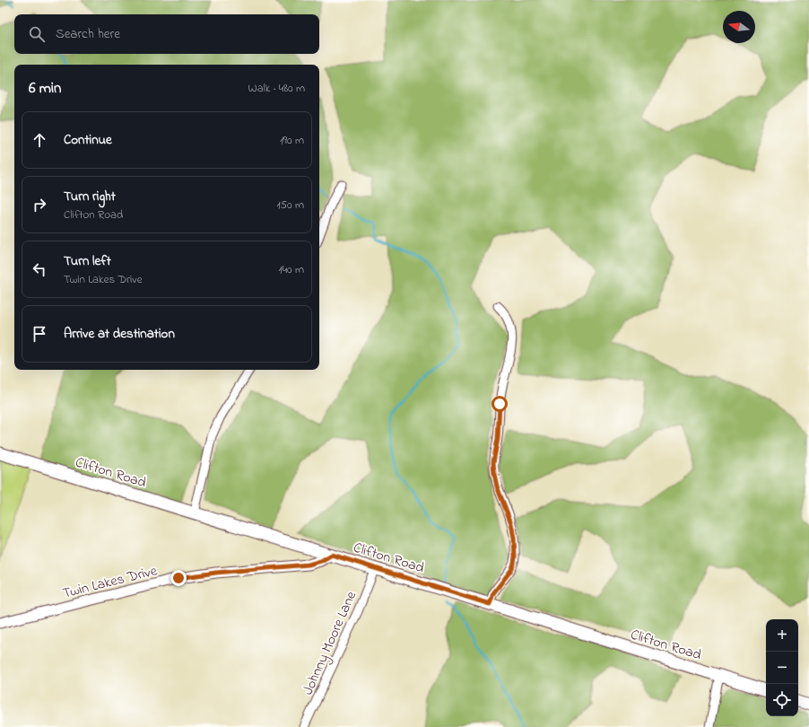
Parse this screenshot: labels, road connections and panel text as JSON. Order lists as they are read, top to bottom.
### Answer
{
  "streets": {
    "main road": ["Clifton Road"],
    "street": ["Twin Lakes Drive", "Johnny Moore Lane"]
  },
  "crossings": [
    ["Clifton Road", "Twin Lakes Drive"],
    ["Clifton Road", "Johnny Moore Lane"]
  ],
  "north": "left",
  "page": {
    "search": "Search here",
    "heading": ["6 min", "Walk · 480 m"],
    "list": [
      ["Continue", "190 m"],
      ["Turn right", "Clifton Road", "150 m"],
      ["Turn left", "Twin Lakes Drive", "140 m"],
      "Arrive at destination"
    ],
    "map_buttons": ["+", "−"]
  }
}
